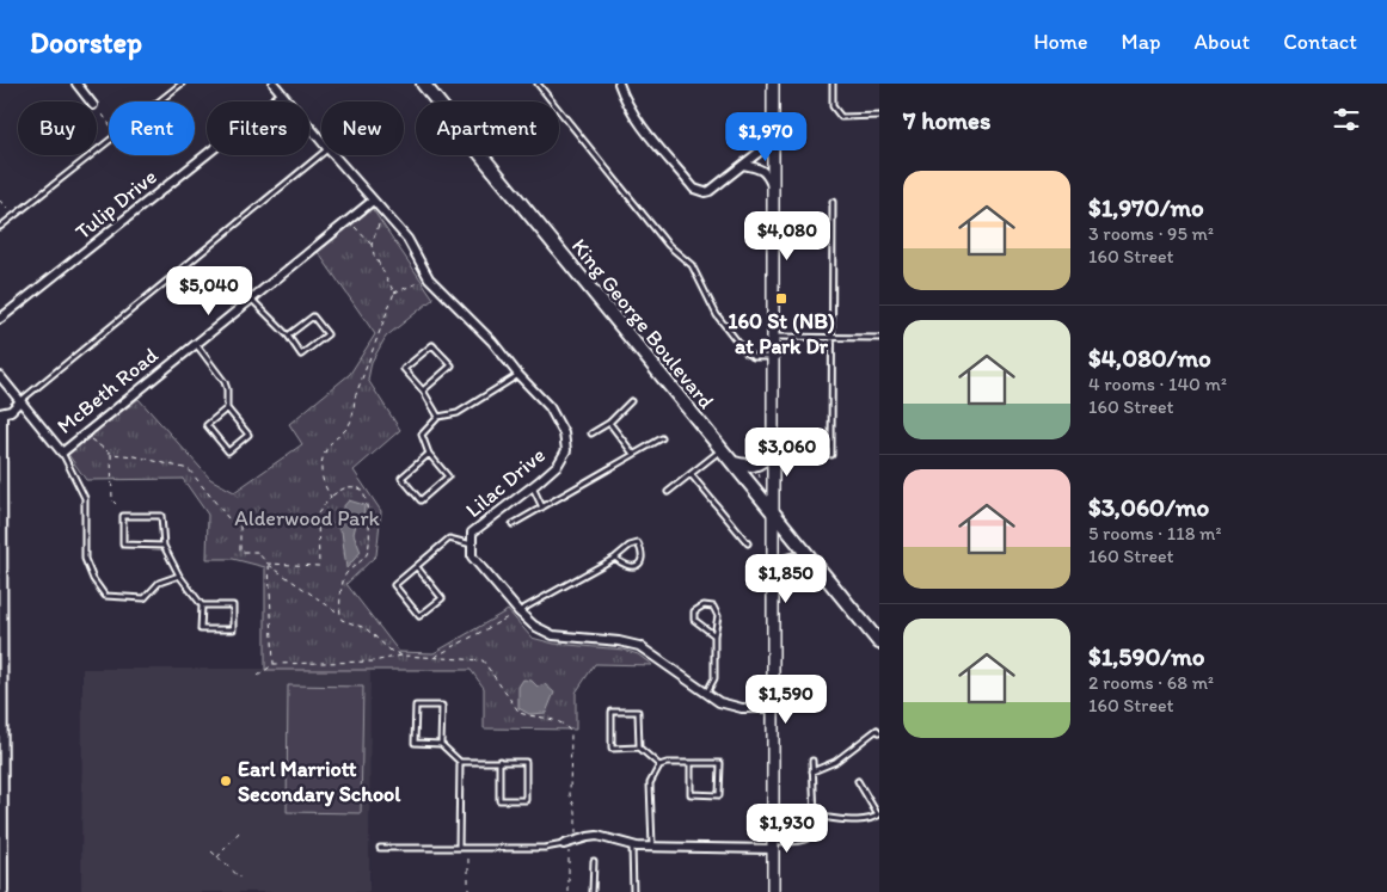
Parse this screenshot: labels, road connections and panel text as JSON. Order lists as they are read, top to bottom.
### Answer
{
  "streets": {
    "main road": ["King George Boulevard"],
    "street": ["Tulip Drive", "McBeth Road", "Lilac Drive"]
  },
  "crossings": [
    ["Tulip Drive", "Lilac Drive"],
    ["McBeth Road", "Lilac Drive"]
  ],
  "parks": ["Alderwood Park"],
  "places": {
    "transit": ["160 St (NB) at Park Dr"],
    "other": ["Earl Marriott Secondary School"]
  },
  "page": {
    "header": "Doorstep",
    "nav": [
      "Home",
      "Map",
      "About",
      "Contact"
    ],
    "heading": "7 homes",
    "chip": [
      "Buy",
      "Rent",
      "Filters",
      "New",
      "Apartment"
    ],
    "price": [
      "$1,970",
      "$4,080",
      "$5,040",
      "$3,060",
      "$1,850",
      "$1,590",
      "$1,930"
    ],
    "list": [
      {
        "name": "$1,970/mo",
        "note": "3 rooms · 95 m² · 160 Street"
      },
      {
        "name": "$4,080/mo",
        "note": "4 rooms · 140 m² · 160 Street"
      },
      {
        "name": "$3,060/mo",
        "note": "5 rooms · 118 m² · 160 Street"
      },
      {
        "name": "$1,590/mo",
        "note": "2 rooms · 68 m² · 160 Street"
      }
    ]
  }
}
